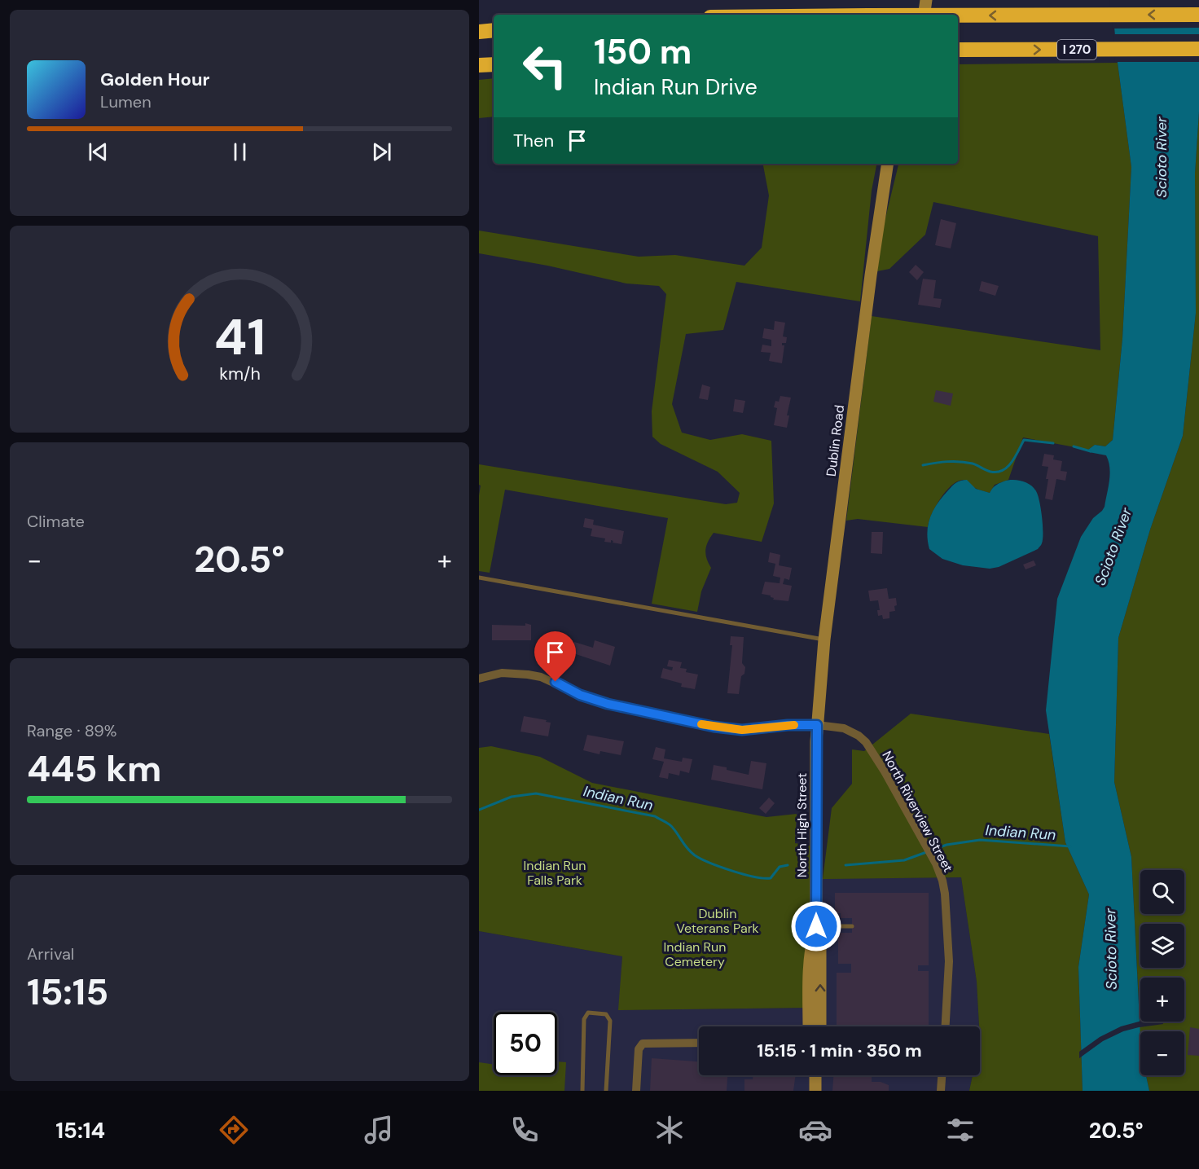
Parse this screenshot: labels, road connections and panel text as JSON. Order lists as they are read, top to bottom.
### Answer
{
  "streets": {
    "highway": ["I 270"],
    "main road": ["Dublin Road", "North High Street"],
    "street": ["North Riverview Street"]
  },
  "crossings": [
    ["Dublin Road", "North Riverview Street"],
    ["Dublin Road", "North High Street"],
    ["North Riverview Street", "North High Street"]
  ],
  "water": ["Scioto River", "Indian Run"],
  "parks": ["Indian Run Falls Park", "Dublin Veterans Park", "Indian Run Cemetery"],
  "page": {
    "turn": ["150 m", "Indian Run Drive"],
    "song": ["Golden Hour", "Lumen"],
    "then": "Then",
    "tile": [
      "Climate",
      ["Range · 89%", "445 km"],
      ["Arrival", "15:15"]
    ],
    "heat": ["−", "20.5°", "+"],
    "map_buttons": ["+", "−"],
    "limit": "50",
    "trip": "15:15 · 1 min · 350 m",
    "tabs": ["15:14", "20.5°"],
    "gauge": ["41", "km/h"]
  }
}
